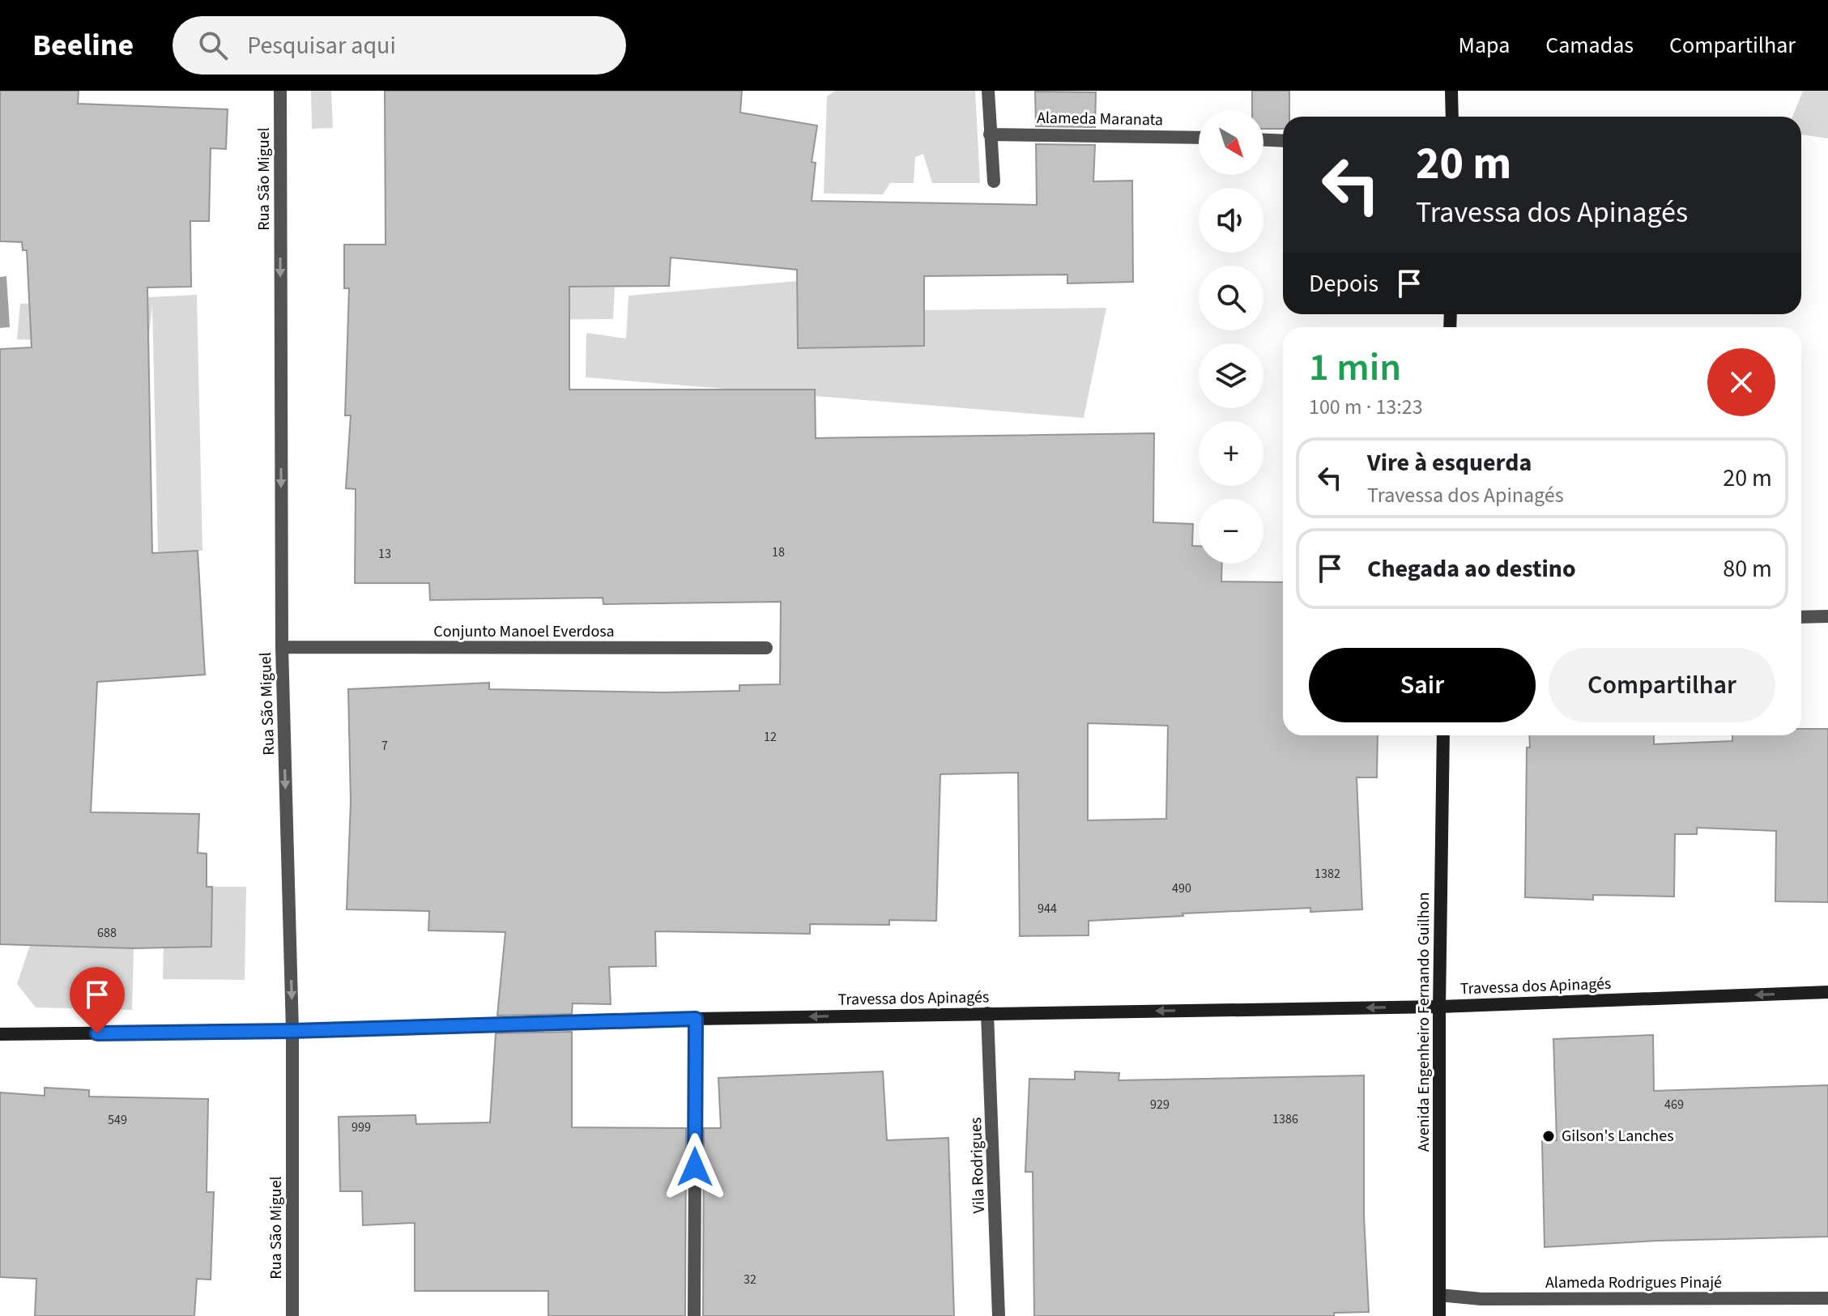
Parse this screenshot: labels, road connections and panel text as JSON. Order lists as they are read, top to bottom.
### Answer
{
  "streets": {
    "street": [
      "Alameda Maranata",
      "Rua São Miguel",
      "Conjunto Manoel Everdosa",
      "Travessa dos Apinagés",
      "Avenida Engenheiro Fernando Guilhon",
      "Vila Rodrigues",
      "Alameda Rodrigues Pinajé"
    ]
  },
  "crossings": [
    ["Rua São Miguel", "Conjunto Manoel Everdosa"],
    ["Rua São Miguel", "Travessa dos Apinagés"],
    ["Travessa dos Apinagés", "Avenida Engenheiro Fernando Guilhon"],
    ["Travessa dos Apinagés", "Vila Rodrigues"],
    ["Avenida Engenheiro Fernando Guilhon", "Alameda Rodrigues Pinajé"]
  ],
  "one_way": ["Rua São Miguel", "Travessa dos Apinagés"],
  "places": ["Gilson's Lanches"],
  "house_numbers": [
    "18",
    "13",
    "12",
    "7",
    "1382",
    "490",
    "944",
    "688",
    "929",
    "469",
    "1386",
    "549",
    "999",
    "32"
  ],
  "north": "bottom right",
  "page": {
    "header": "Beeline",
    "search": "Pesquisar aqui",
    "nav": ["Mapa", "Camadas", "Compartilhar"],
    "map_buttons": ["+", "−"],
    "turn": ["20 m", "Travessa dos Apinagés"],
    "then": "Depois",
    "heading": ["1 min", "100 m · 13:23"],
    "list": [
      {
        "name": "Vire à esquerda",
        "note": "Travessa dos Apinagés",
        "value": "20 m"
      },
      {
        "name": "Chegada ao destino",
        "value": "80 m"
      }
    ],
    "buttons": ["Sair", "Compartilhar"]
  }
}
